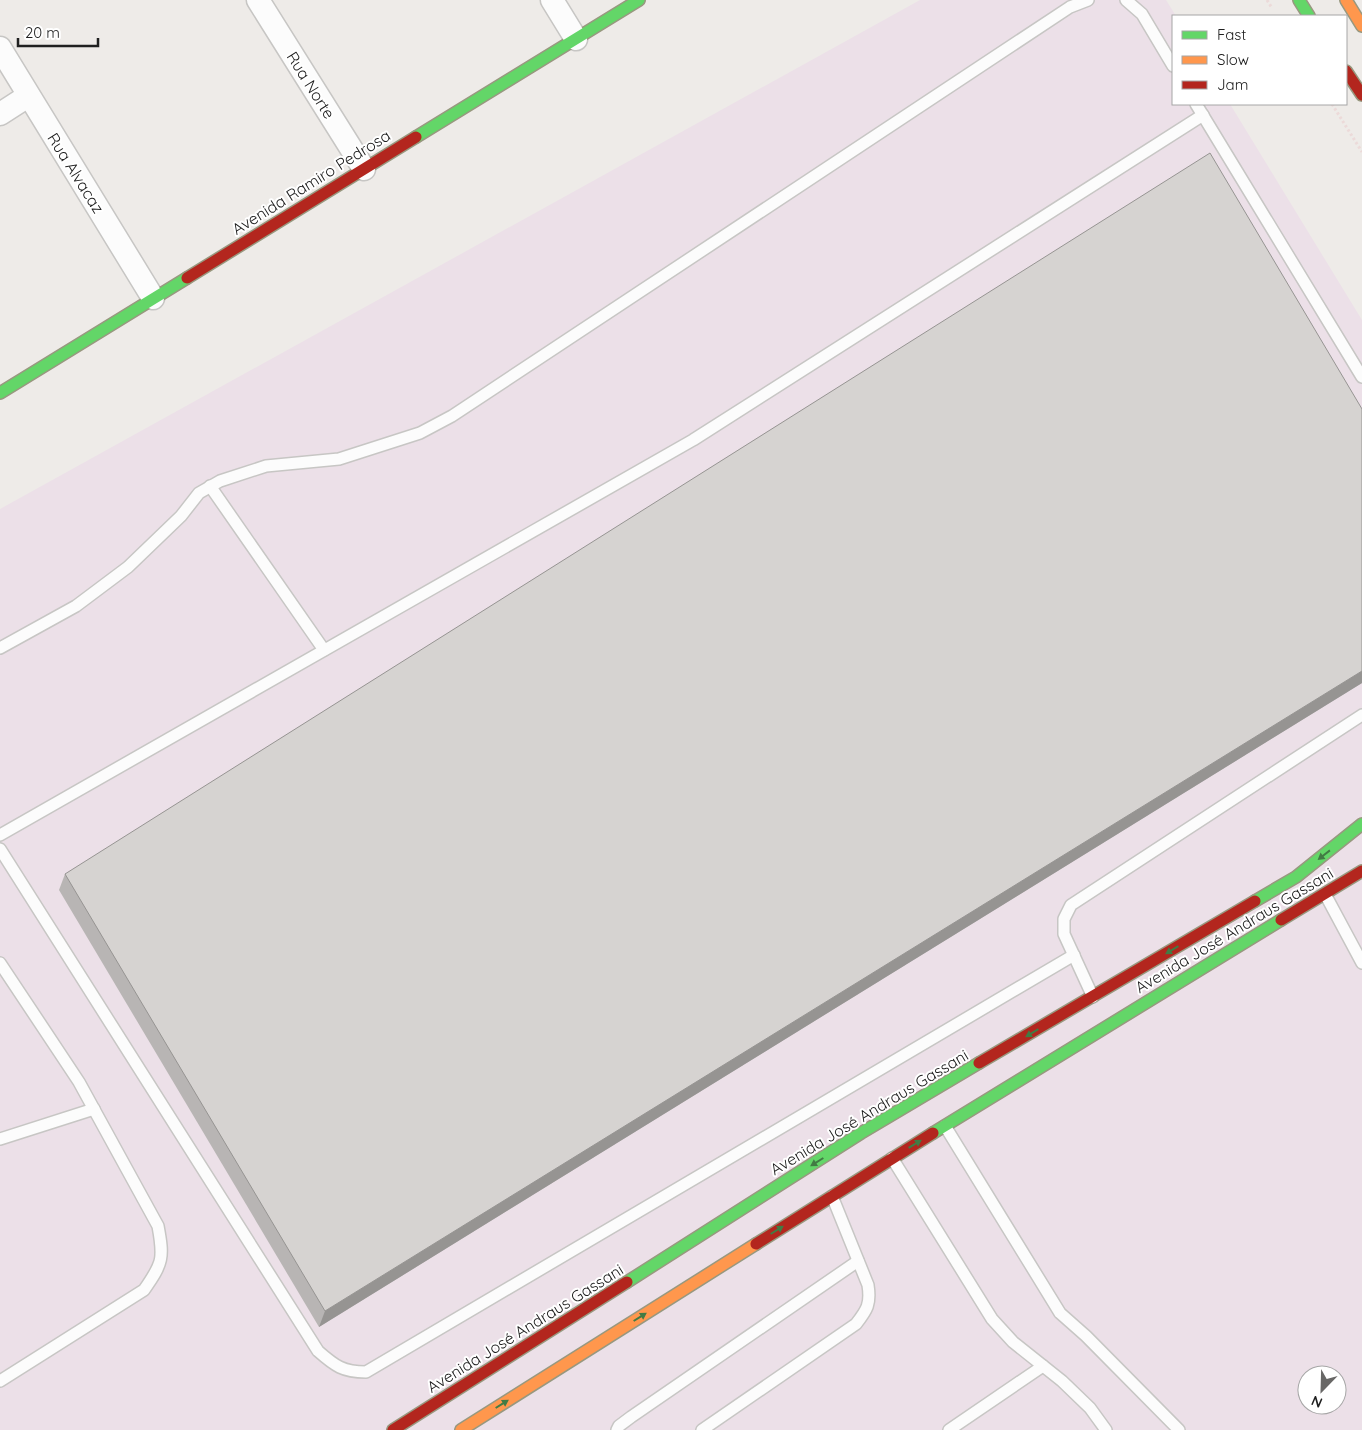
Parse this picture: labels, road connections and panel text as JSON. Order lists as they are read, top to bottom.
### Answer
{
  "streets": {
    "main road": ["Avenida Ramiro Pedrosa", "Avenida José Andraus Gassani"],
    "street": ["Rua Norte", "Rua Alvacaz"]
  },
  "crossings": [
    ["Rua Norte", "Avenida Ramiro Pedrosa"],
    ["Rua Alvacaz", "Avenida Ramiro Pedrosa"]
  ],
  "legend": ["Fast", "Slow", "Jam"],
  "scale_bar": "20 m",
  "north": "bottom left"
}
